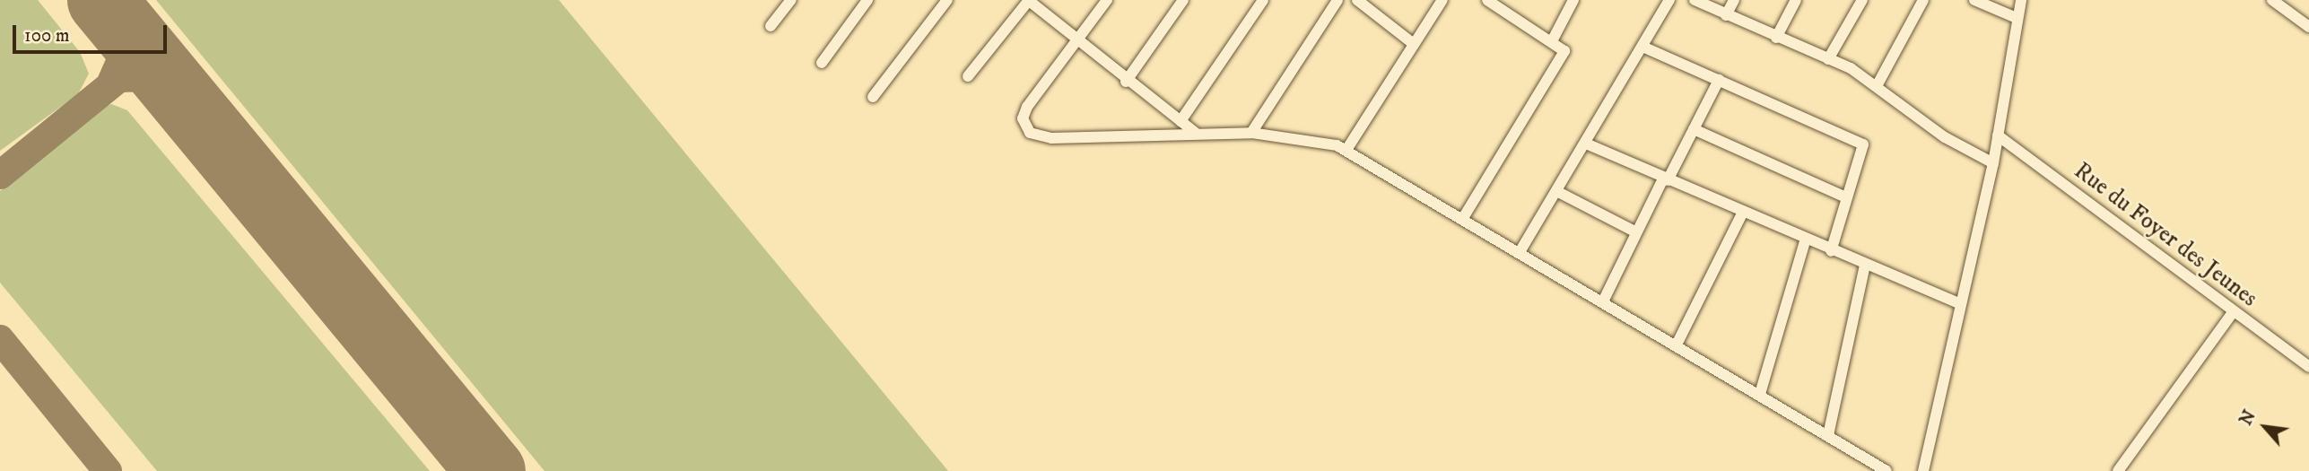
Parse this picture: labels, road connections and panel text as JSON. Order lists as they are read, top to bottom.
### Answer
{
  "streets": {
    "street": ["Rue du Foyer des Jeunes"]
  },
  "scale_bar": "100 m",
  "north": "top left"
}
